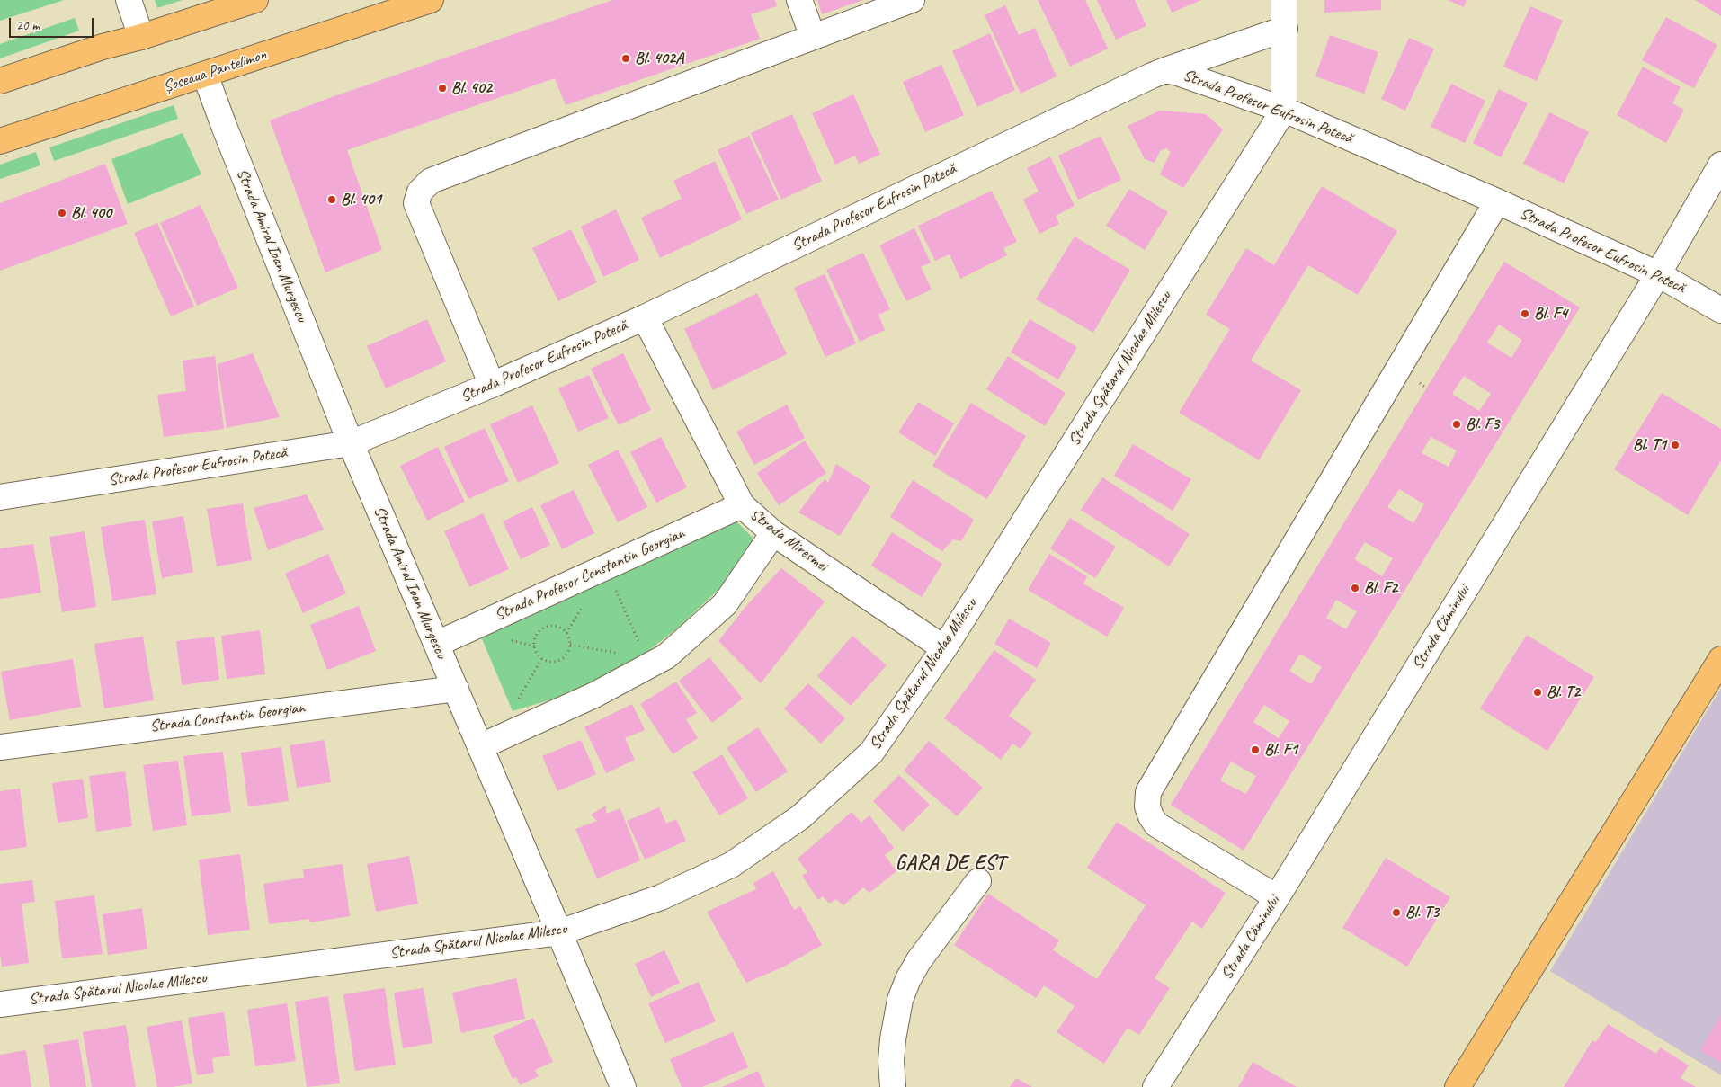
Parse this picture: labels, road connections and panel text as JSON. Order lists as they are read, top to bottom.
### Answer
{
  "streets": {
    "main road": ["Șoseaua Pantelimon"],
    "street": [
      "Strada Profesor Eufrosin Potecă",
      "Strada Amiral Ioan Murgescu",
      "Strada Spătarul Nicolae Milescu",
      "Strada Miresmei",
      "Strada Profesor Constantin Georgian",
      "Strada Căminului",
      "Strada Constantin Georgian"
    ]
  },
  "crossings": [
    ["Șoseaua Pantelimon", "Strada Amiral Ioan Murgescu"],
    ["Strada Profesor Eufrosin Potecă", "Strada Amiral Ioan Murgescu"],
    ["Strada Profesor Eufrosin Potecă", "Strada Spătarul Nicolae Milescu"],
    ["Strada Profesor Eufrosin Potecă", "Strada Miresmei"],
    ["Strada Profesor Eufrosin Potecă", "Strada Căminului"],
    ["Strada Amiral Ioan Murgescu", "Strada Spătarul Nicolae Milescu"],
    ["Strada Amiral Ioan Murgescu", "Strada Profesor Constantin Georgian"],
    ["Strada Amiral Ioan Murgescu", "Strada Constantin Georgian"],
    ["Strada Spătarul Nicolae Milescu", "Strada Miresmei"],
    ["Strada Miresmei", "Strada Profesor Constantin Georgian"]
  ],
  "districts": ["GARA DE EST"],
  "places": [
    "Bl. 402A",
    "Bl. 402",
    "Bl. 401",
    "Bl. 400",
    "Bl. F4",
    "Bl. F3",
    "Bl. T1",
    "Bl. F2",
    "Bl. T2",
    "Bl. F1",
    "Bl. T3"
  ],
  "scale_bar": "20 m"
}
